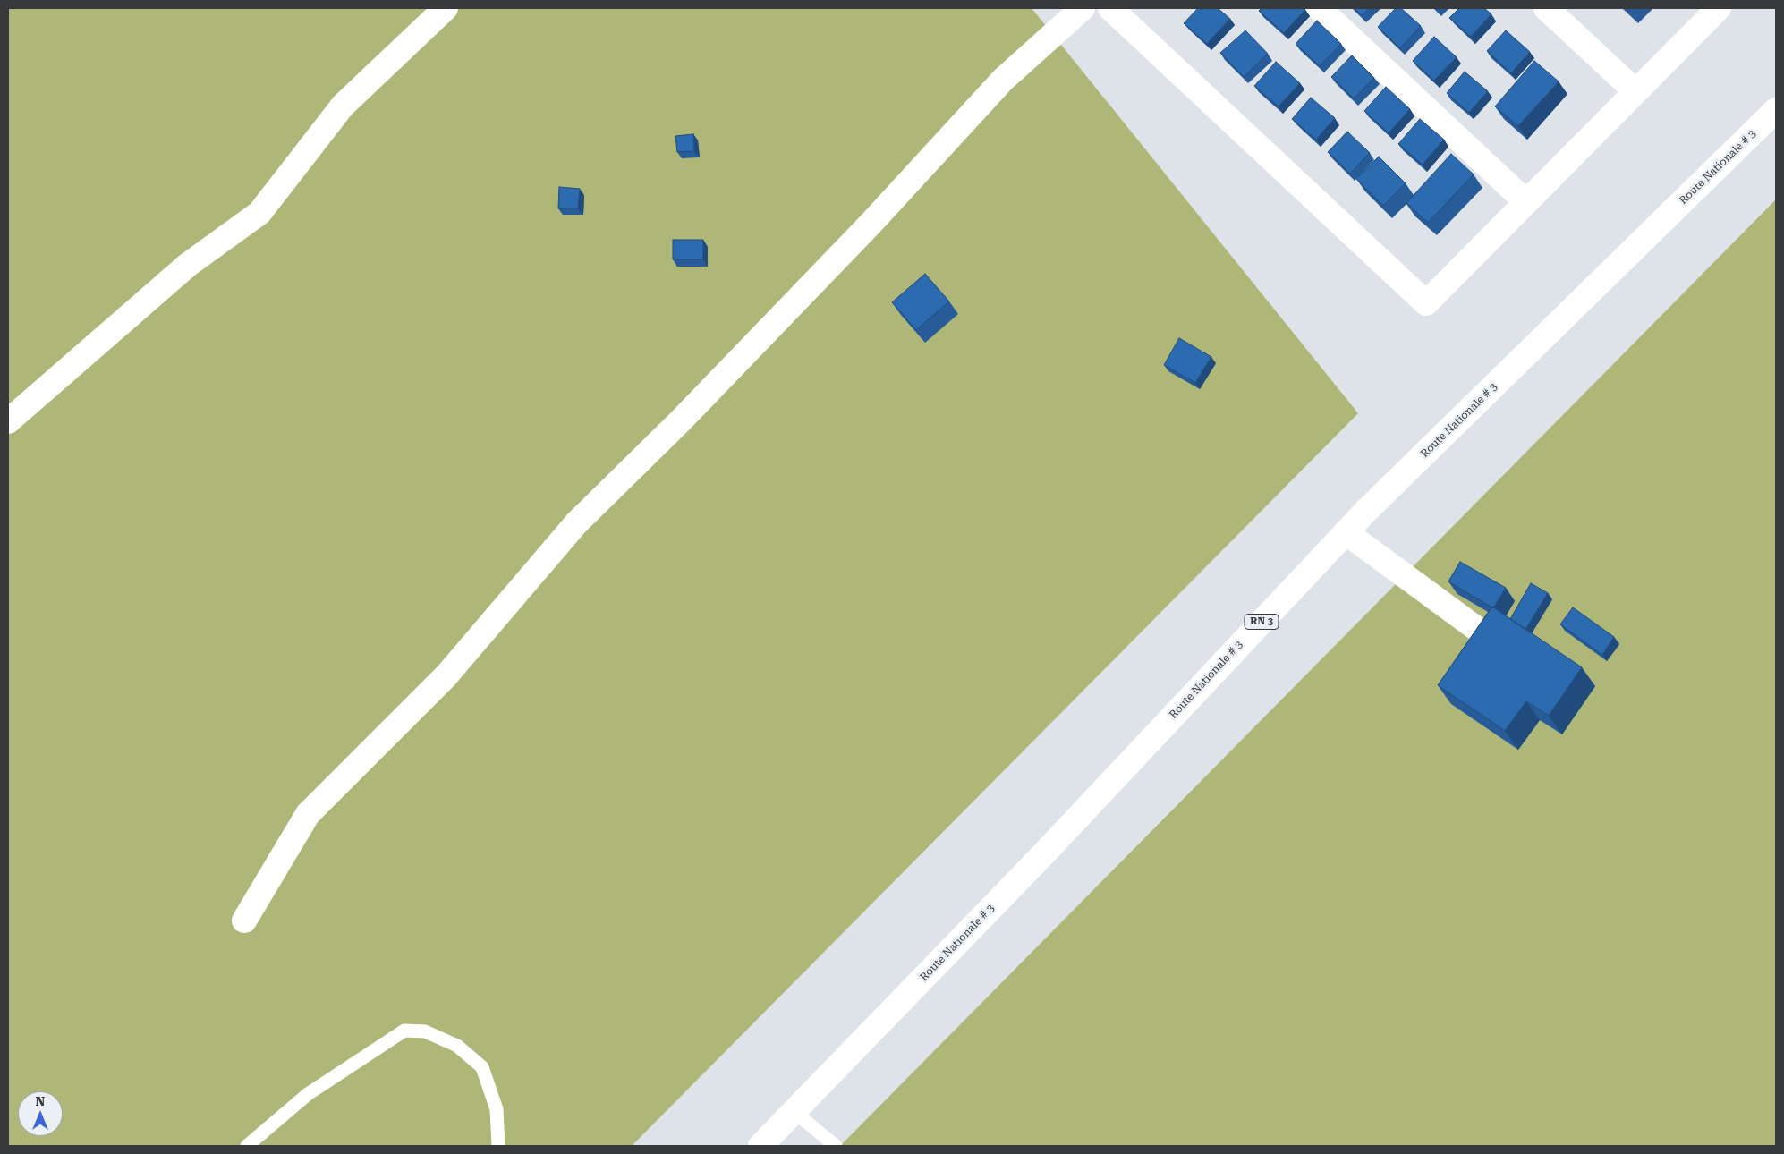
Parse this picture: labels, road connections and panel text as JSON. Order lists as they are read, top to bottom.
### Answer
{
  "streets": {
    "street": ["Route Nationale # 3", "RN 3"]
  },
  "north": "top"
}
